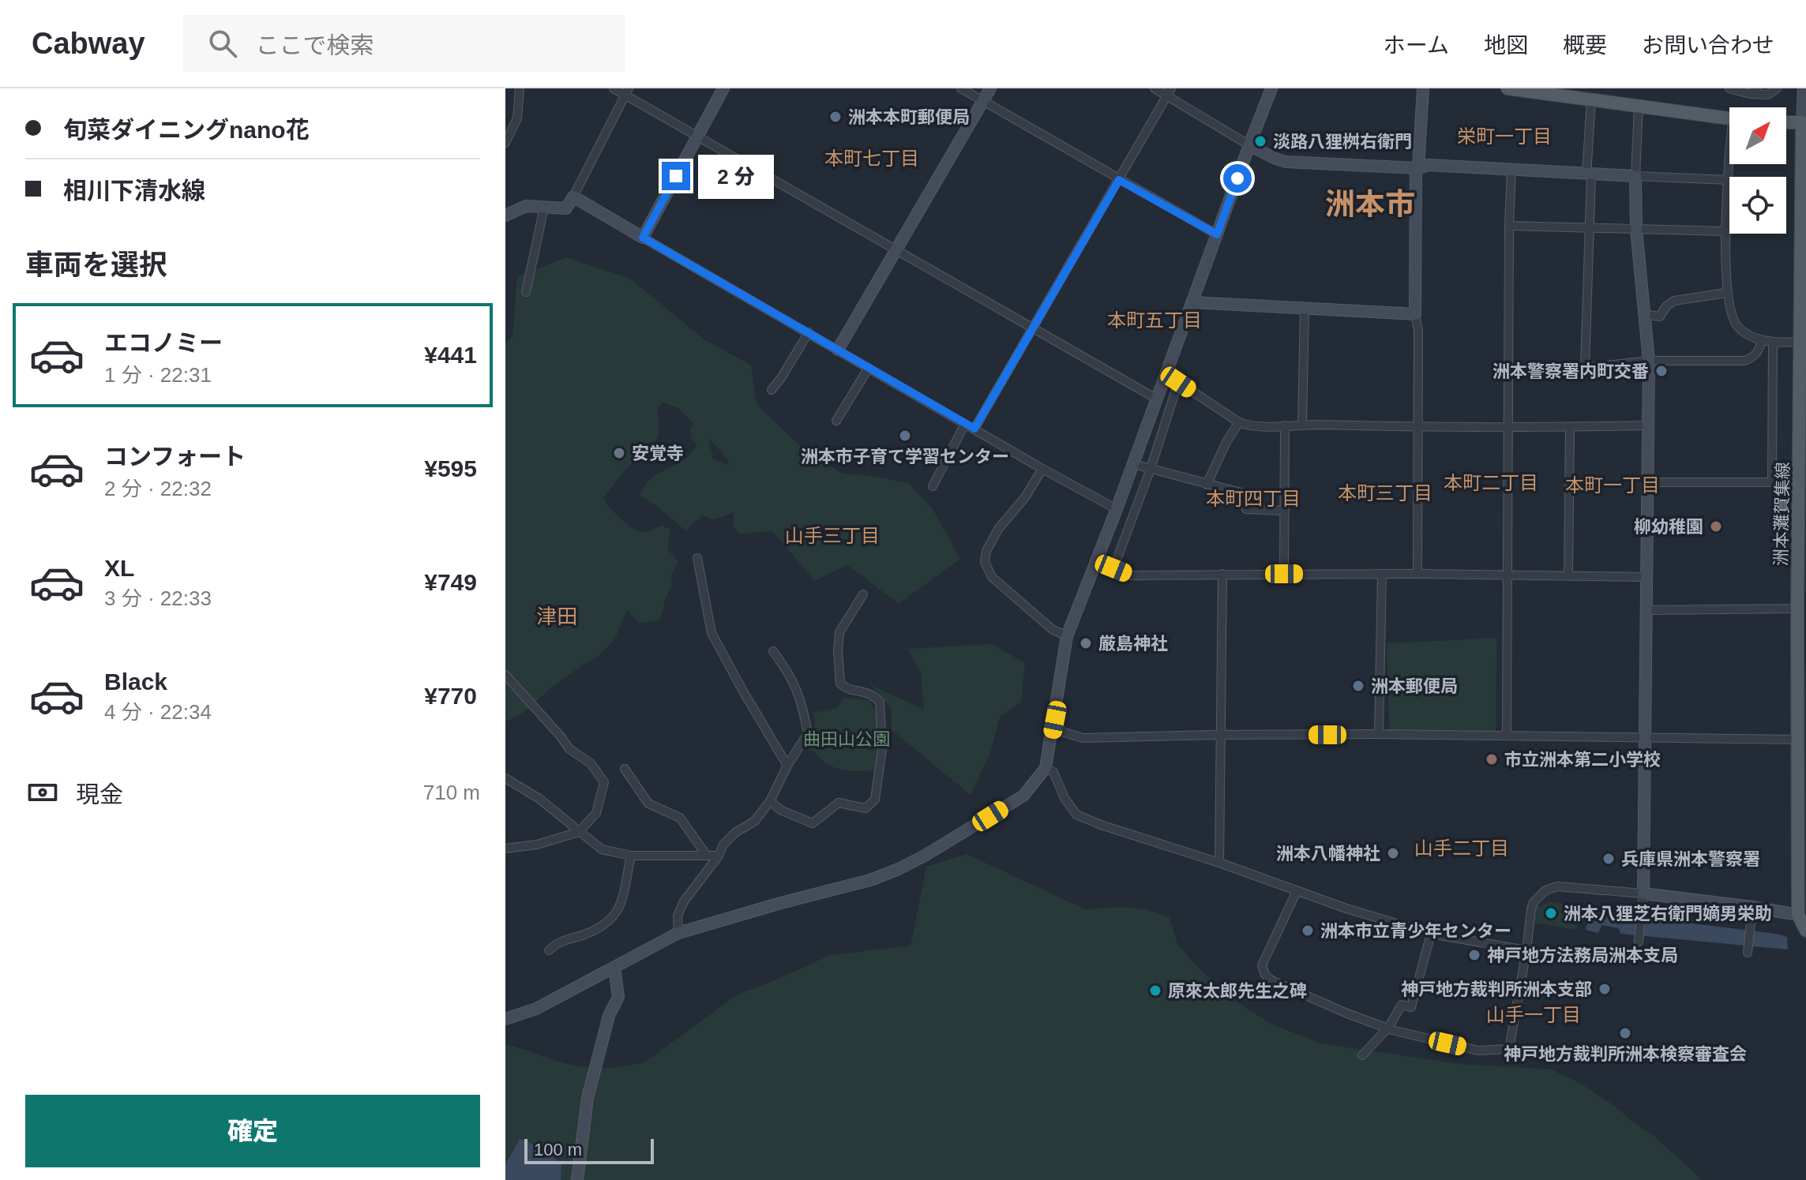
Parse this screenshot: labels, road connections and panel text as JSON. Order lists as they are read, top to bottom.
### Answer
{
  "streets": {
    "main road": ["洲本灘賀集線"]
  },
  "districts": [
    "栄町一丁目",
    "本町七丁目",
    "洲本市",
    "本町五丁目",
    "本町二丁目",
    "本町一丁目",
    "本町三丁目",
    "本町四丁目",
    "山手三丁目",
    "津田",
    "山手二丁目",
    "山手一丁目"
  ],
  "parks": ["曲田山公園"],
  "places": [
    "洲本本町郵便局",
    "淡路八狸桝右衛門",
    "洲本警察署内町交番",
    "洲本市子育て学習センター",
    "安覚寺",
    "柳幼稚園",
    "厳島神社",
    "洲本郵便局",
    "市立洲本第二小学校",
    "洲本八幡神社",
    "兵庫県洲本警察署",
    "洲本八狸芝右衛門嫡男栄助",
    "洲本市立青少年センター",
    "神戸地方法務局洲本支局",
    "神戸地方裁判所洲本支部",
    "原來太郎先生之碑",
    "神戸地方裁判所洲本検察審査会"
  ],
  "scale_bar": "100 m",
  "north": "top right",
  "page": {
    "header": "Cabway",
    "search": "ここで検索",
    "nav": [
      "ホーム",
      "地図",
      "概要",
      "お問い合わせ"
    ],
    "banner": ["旬菜ダイニングnano花", "相川下清水線"],
    "bubble": "2 分",
    "heading": "車両を選択",
    "list": [
      {
        "name": "エコノミー",
        "note": "1 分 · 22:31",
        "value": "¥441"
      },
      {
        "name": "コンフォート",
        "note": "2 分 · 22:32",
        "value": "¥595"
      },
      {
        "name": "XL",
        "note": "3 分 · 22:33",
        "value": "¥749"
      },
      {
        "name": "Black",
        "note": "4 分 · 22:34",
        "value": "¥770"
      }
    ],
    "pay": ["現金", "710 m"],
    "buttons": "確定",
    "scale": "100 m"
  }
}
